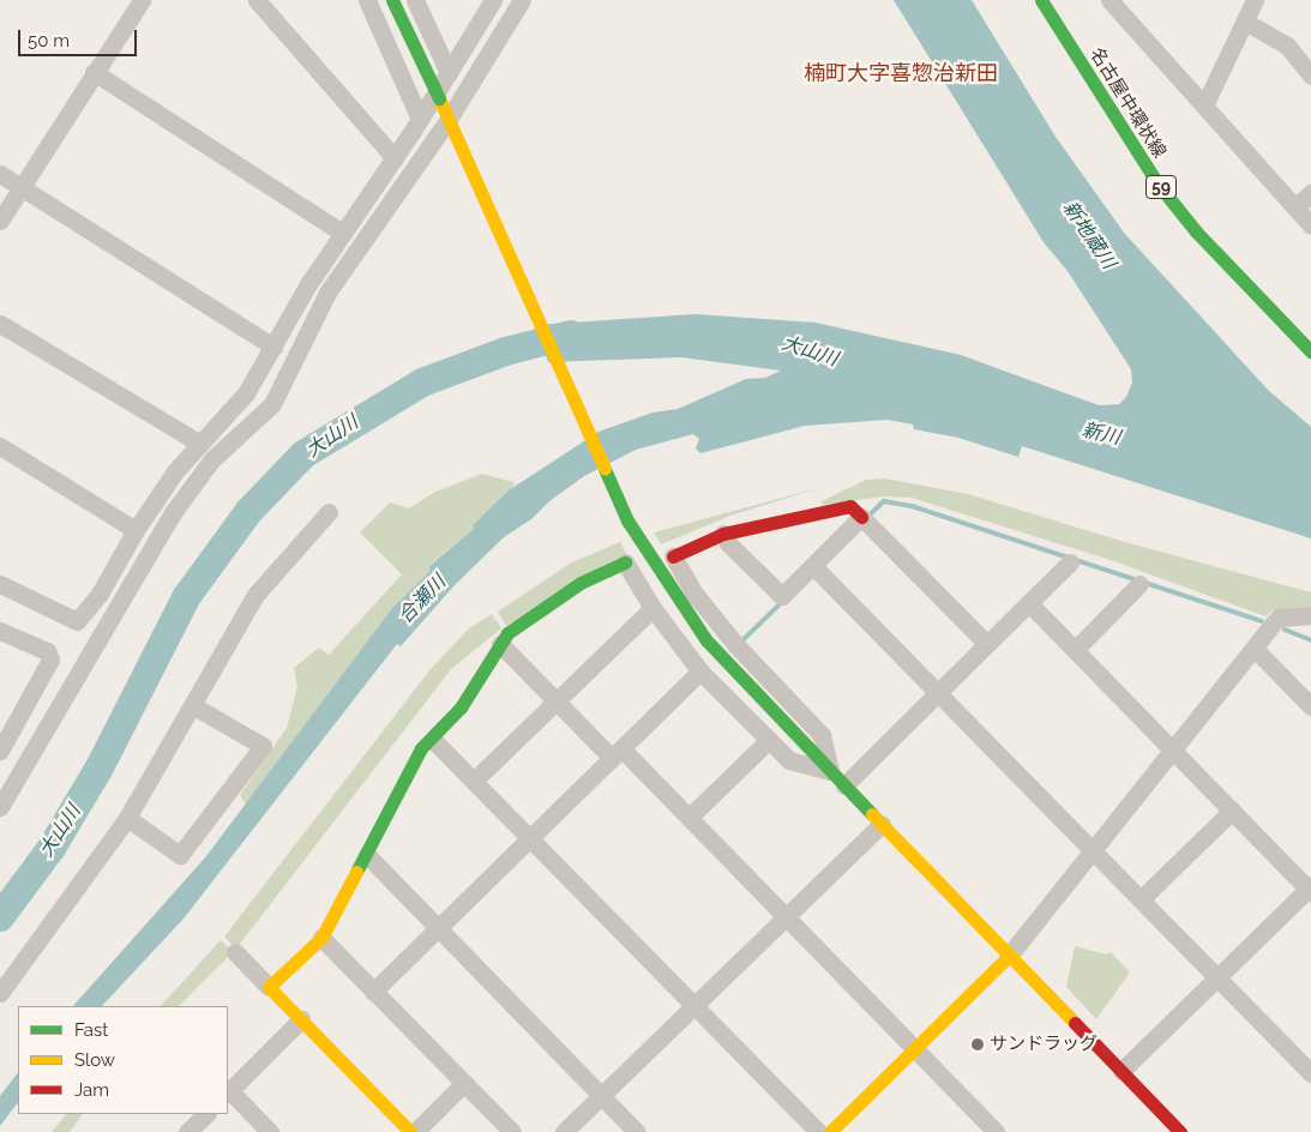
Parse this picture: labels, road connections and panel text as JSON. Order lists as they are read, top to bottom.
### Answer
{
  "streets": {
    "street": ["名古屋中環状線", "59"]
  },
  "districts": ["楠町大字喜惣治新田"],
  "water": [
    "新地蔵川",
    "大山川",
    "新川",
    "合瀬川"
  ],
  "places": ["サンドラッグ"],
  "legend": ["Fast", "Slow", "Jam"],
  "scale_bar": "50 m"
}
